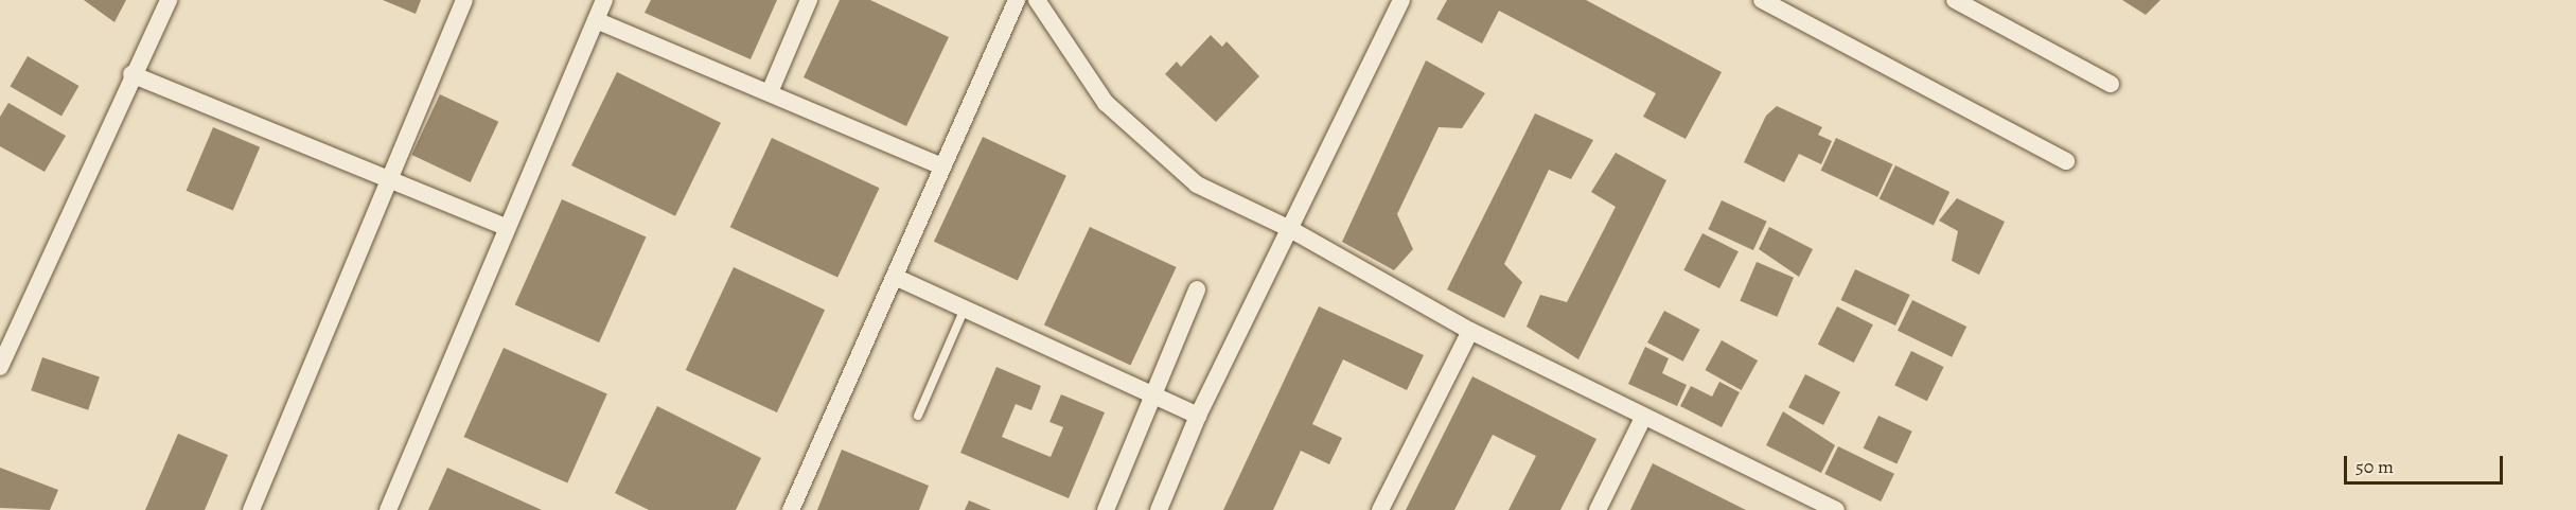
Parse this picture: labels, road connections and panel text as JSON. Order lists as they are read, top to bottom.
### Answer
{
  "scale_bar": "50 m"
}
